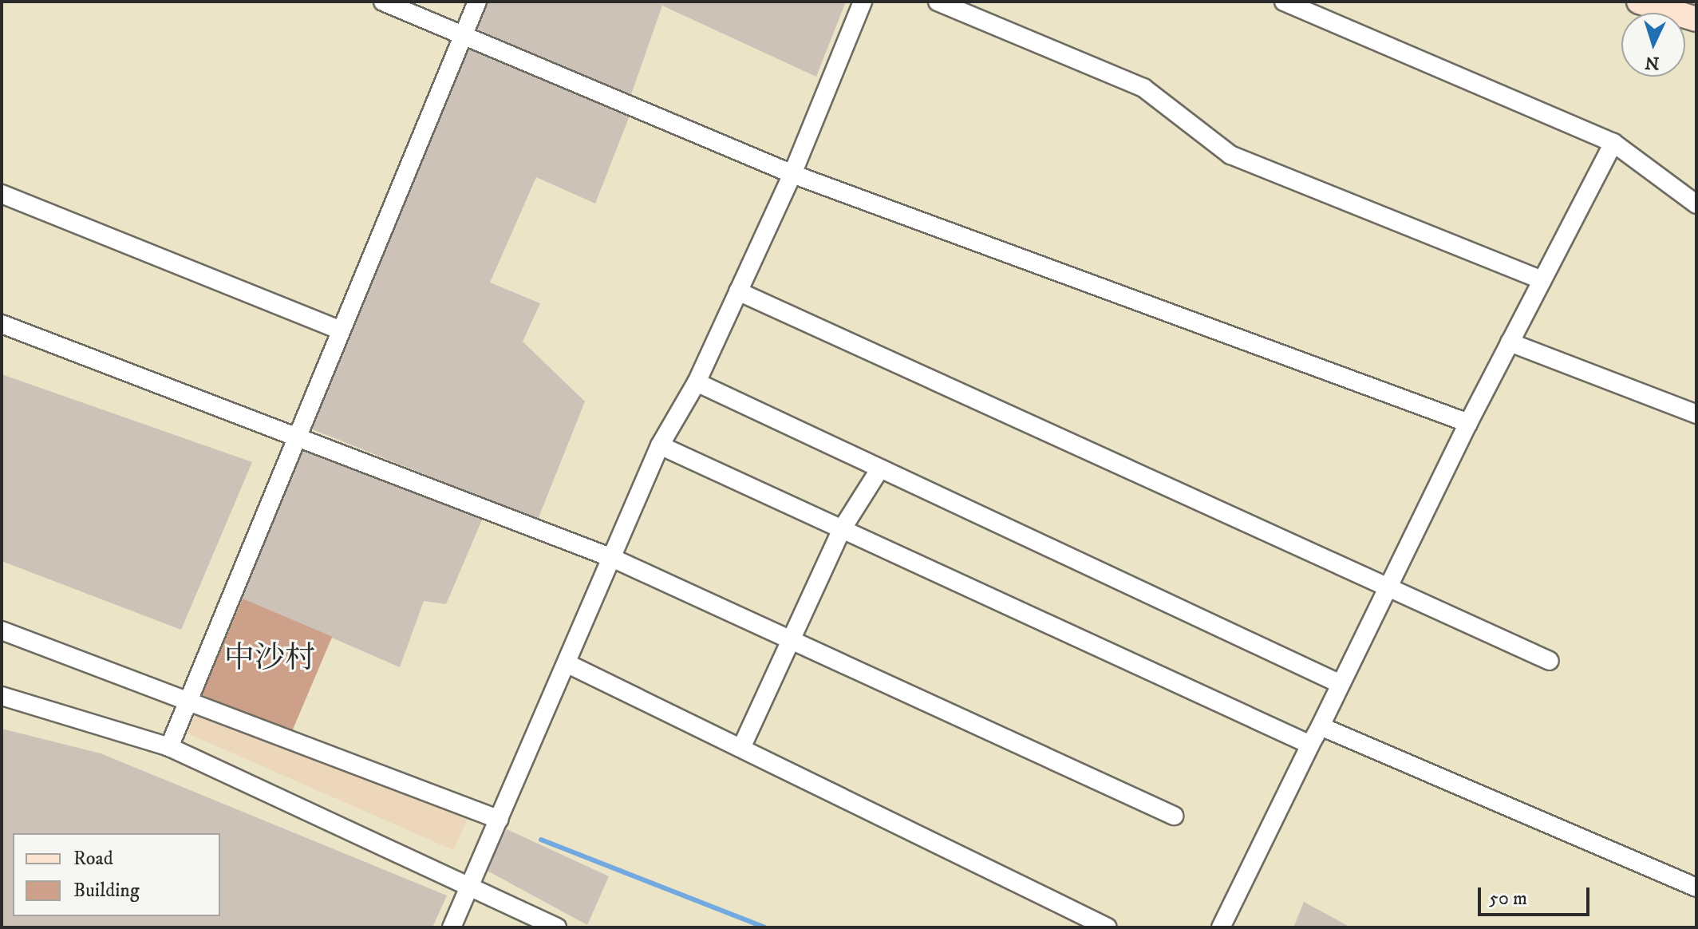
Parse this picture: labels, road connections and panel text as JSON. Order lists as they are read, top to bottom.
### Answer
{
  "districts": ["中沙村"],
  "legend": ["Road", "Building"],
  "scale_bar": "50 m",
  "north": "bottom"
}
